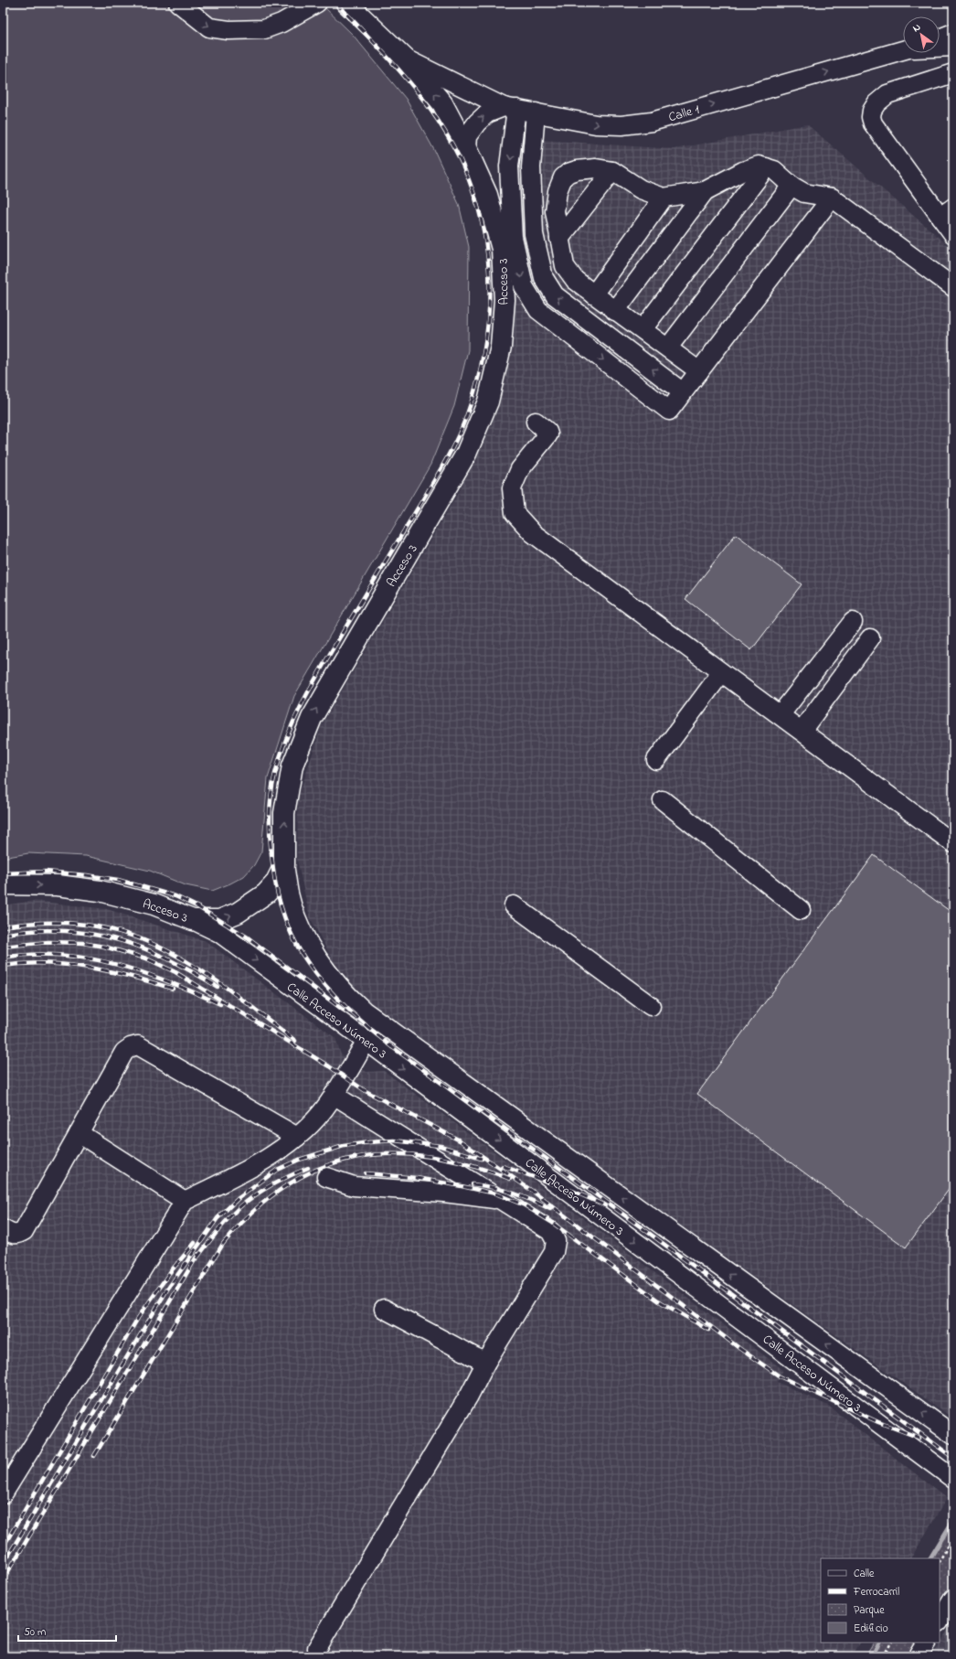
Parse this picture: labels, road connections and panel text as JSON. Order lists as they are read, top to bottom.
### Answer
{
  "streets": {
    "main road": ["Acceso 3"],
    "street": ["Calle 1", "Calle Acceso Número 3"]
  },
  "crossings": [
    ["Calle 1", "Acceso 3"],
    ["Acceso 3", "Calle Acceso Número 3"]
  ],
  "one_way": ["Calle 1"],
  "legend": [
    "Calle",
    "Ferrocarril",
    "Parque",
    "Edificio"
  ],
  "scale_bar": "50 m",
  "north": "top left"
}
